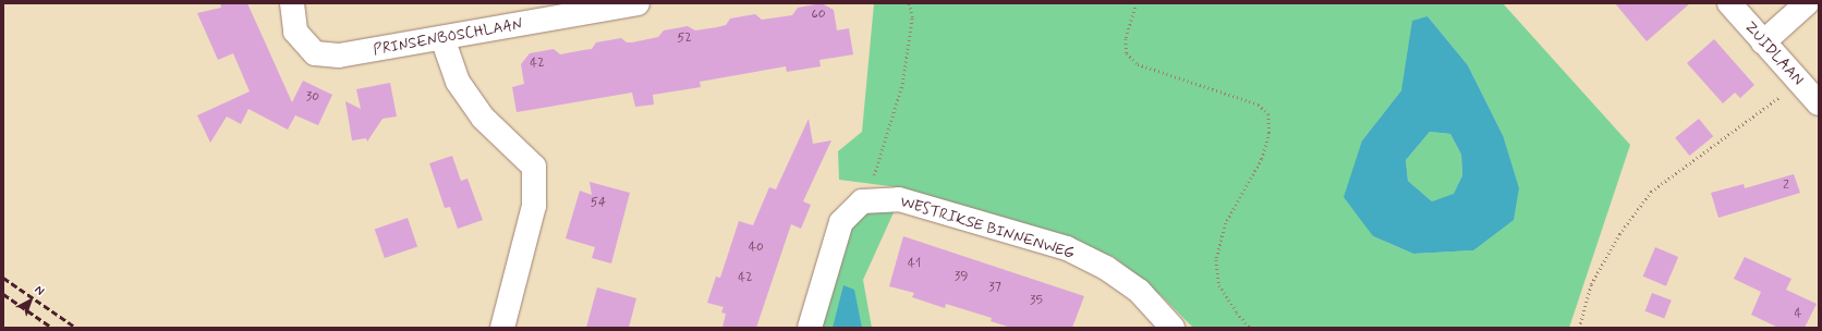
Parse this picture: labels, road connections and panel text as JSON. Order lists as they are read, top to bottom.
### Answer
{
  "streets": {
    "street": ["PRINSENBOSCHLAAN", "ZUIDLAAN", "WESTRIKSE BINNENWEG"]
  },
  "house_numbers": [
    "60",
    "52",
    "42",
    "30",
    "2",
    "54",
    "40",
    "41",
    "39",
    "42",
    "37",
    "35",
    "4"
  ],
  "north": "top right"
}
